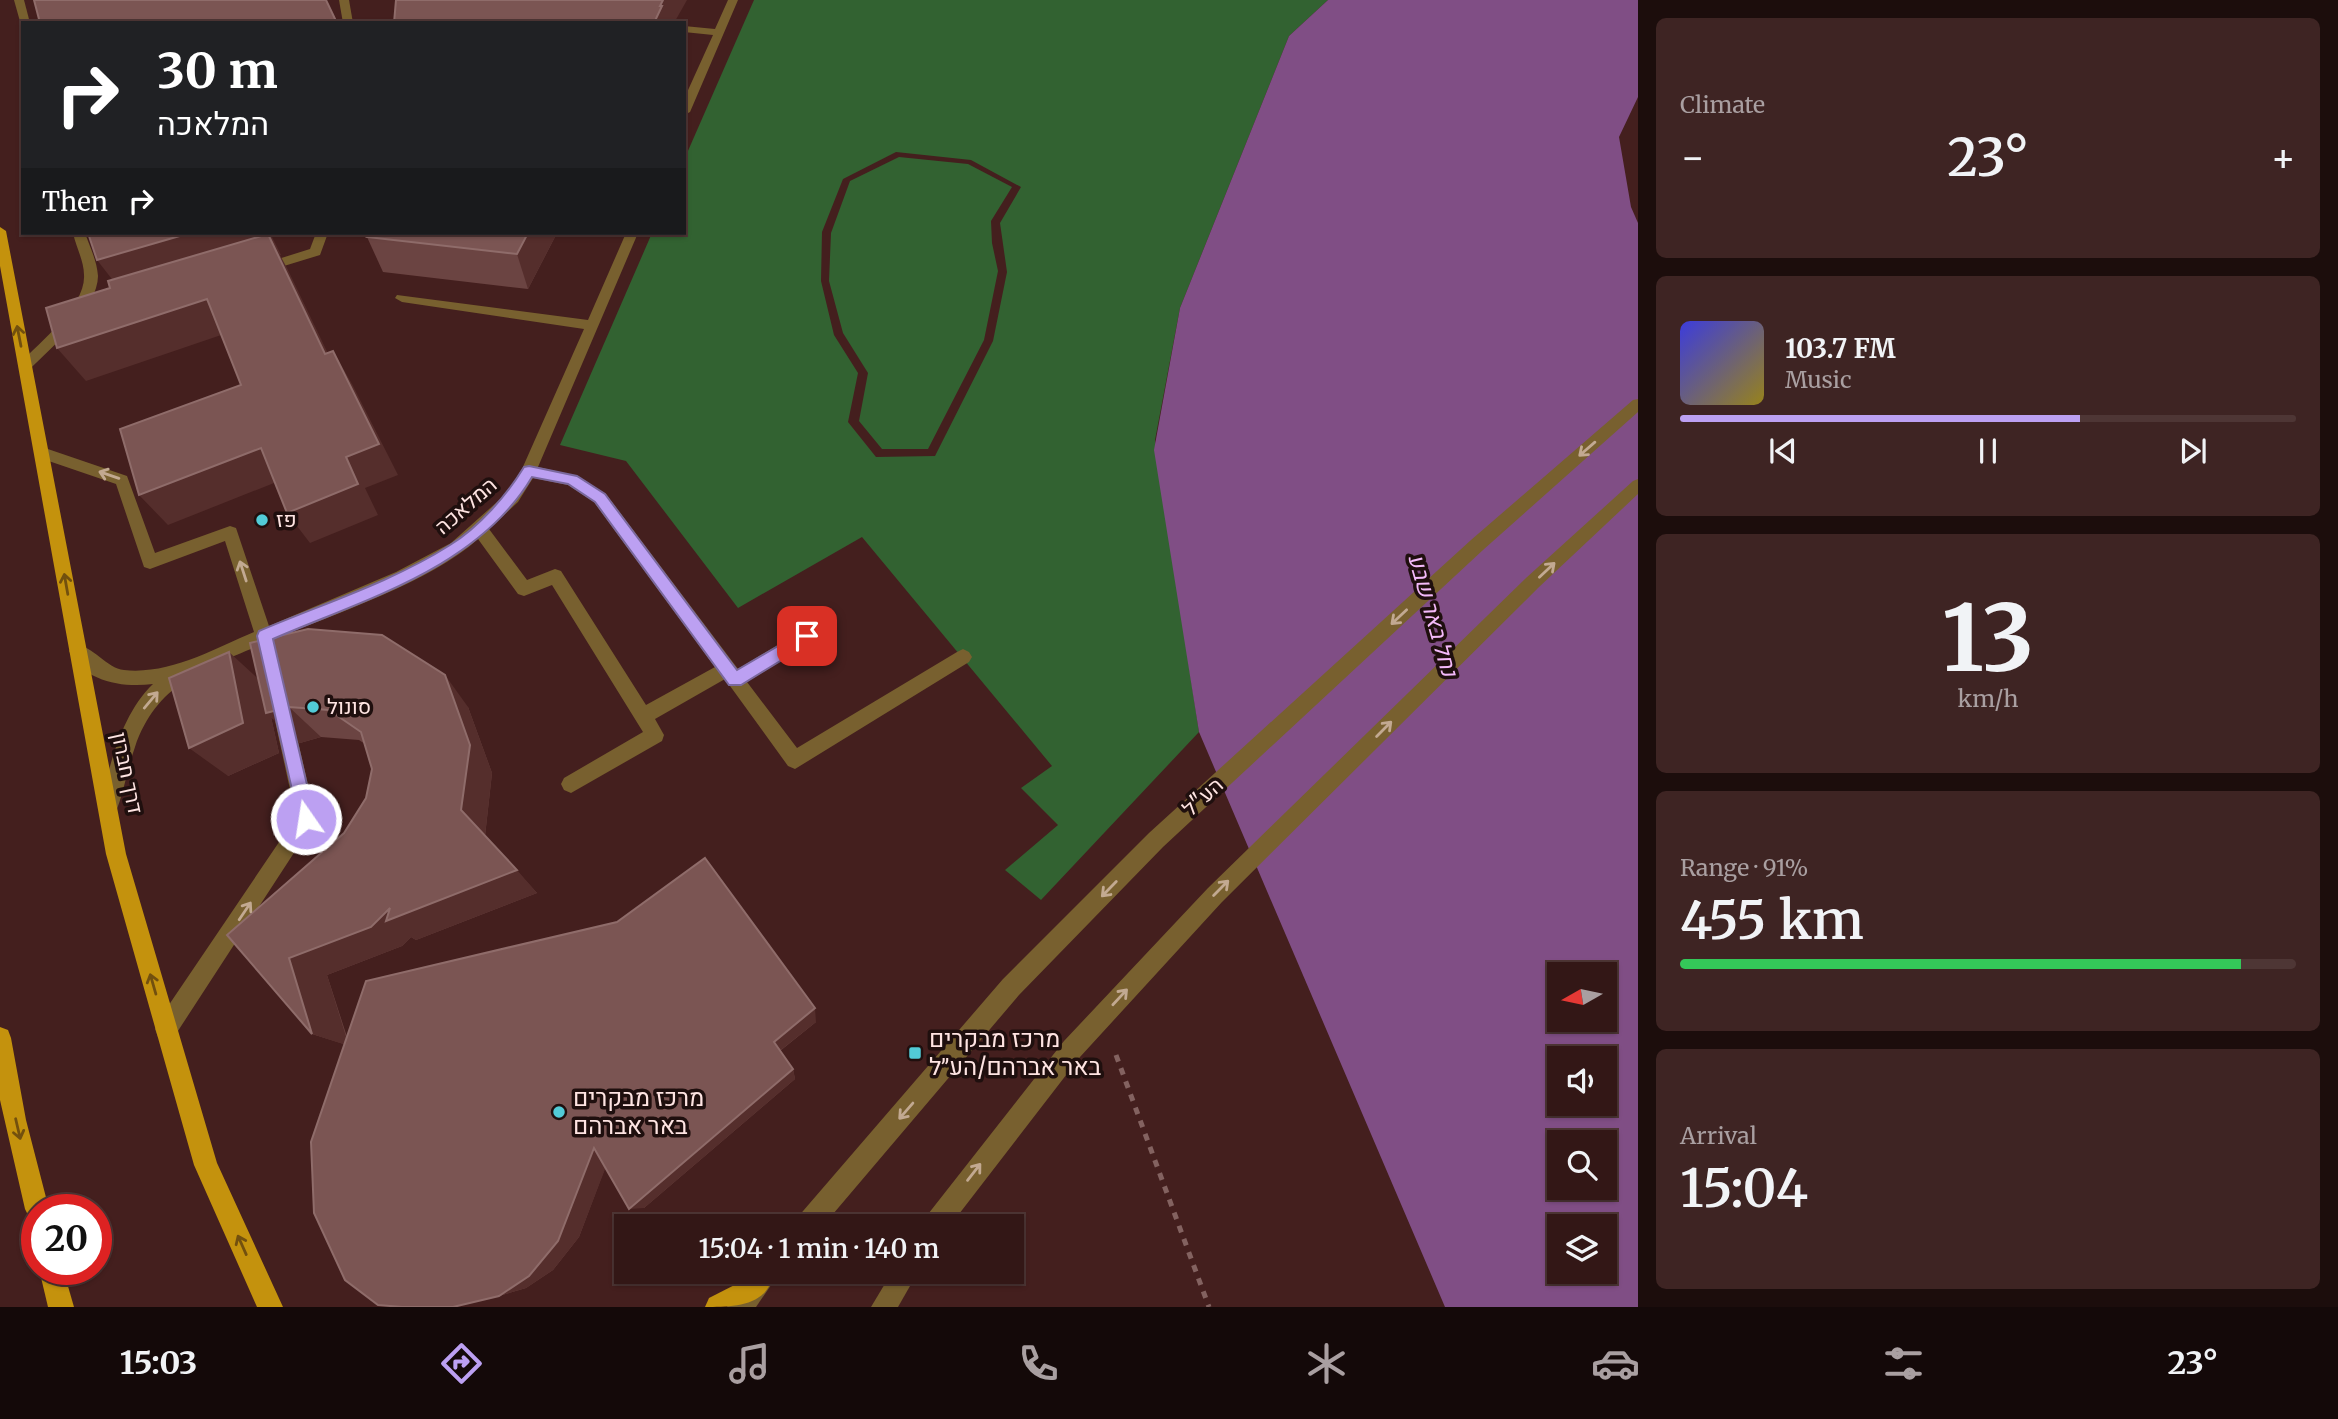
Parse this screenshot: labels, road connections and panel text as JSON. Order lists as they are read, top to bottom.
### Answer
{
  "streets": {
    "main road": ["דרך חברון"],
    "street": ["המלאכה", "הע\"ל"]
  },
  "crossings": [
    ["המלאכה", "דרך חברון"]
  ],
  "one_way": ["דרך חברון"],
  "water": ["נחל באר שבע"],
  "places": {
    "other": ["פז", "סונול", "מרכז מבקרים באר אברהם"],
    "transit": ["מרכז מבקרים באר אברהם/הע״ל"]
  },
  "north": "left",
  "page": {
    "tile": [
      "Climate",
      ["13", "km/h"],
      ["Range · 91%", "455 km"],
      ["Arrival", "15:04"]
    ],
    "turn": ["30 m", "המלאכה"],
    "heat": ["−", "23°", "+"],
    "then": "Then",
    "song": ["103.7 FM", "Music"],
    "limit": "20",
    "trip": "15:04 · 1 min · 140 m",
    "tabs": ["15:03", "23°"]
  }
}
